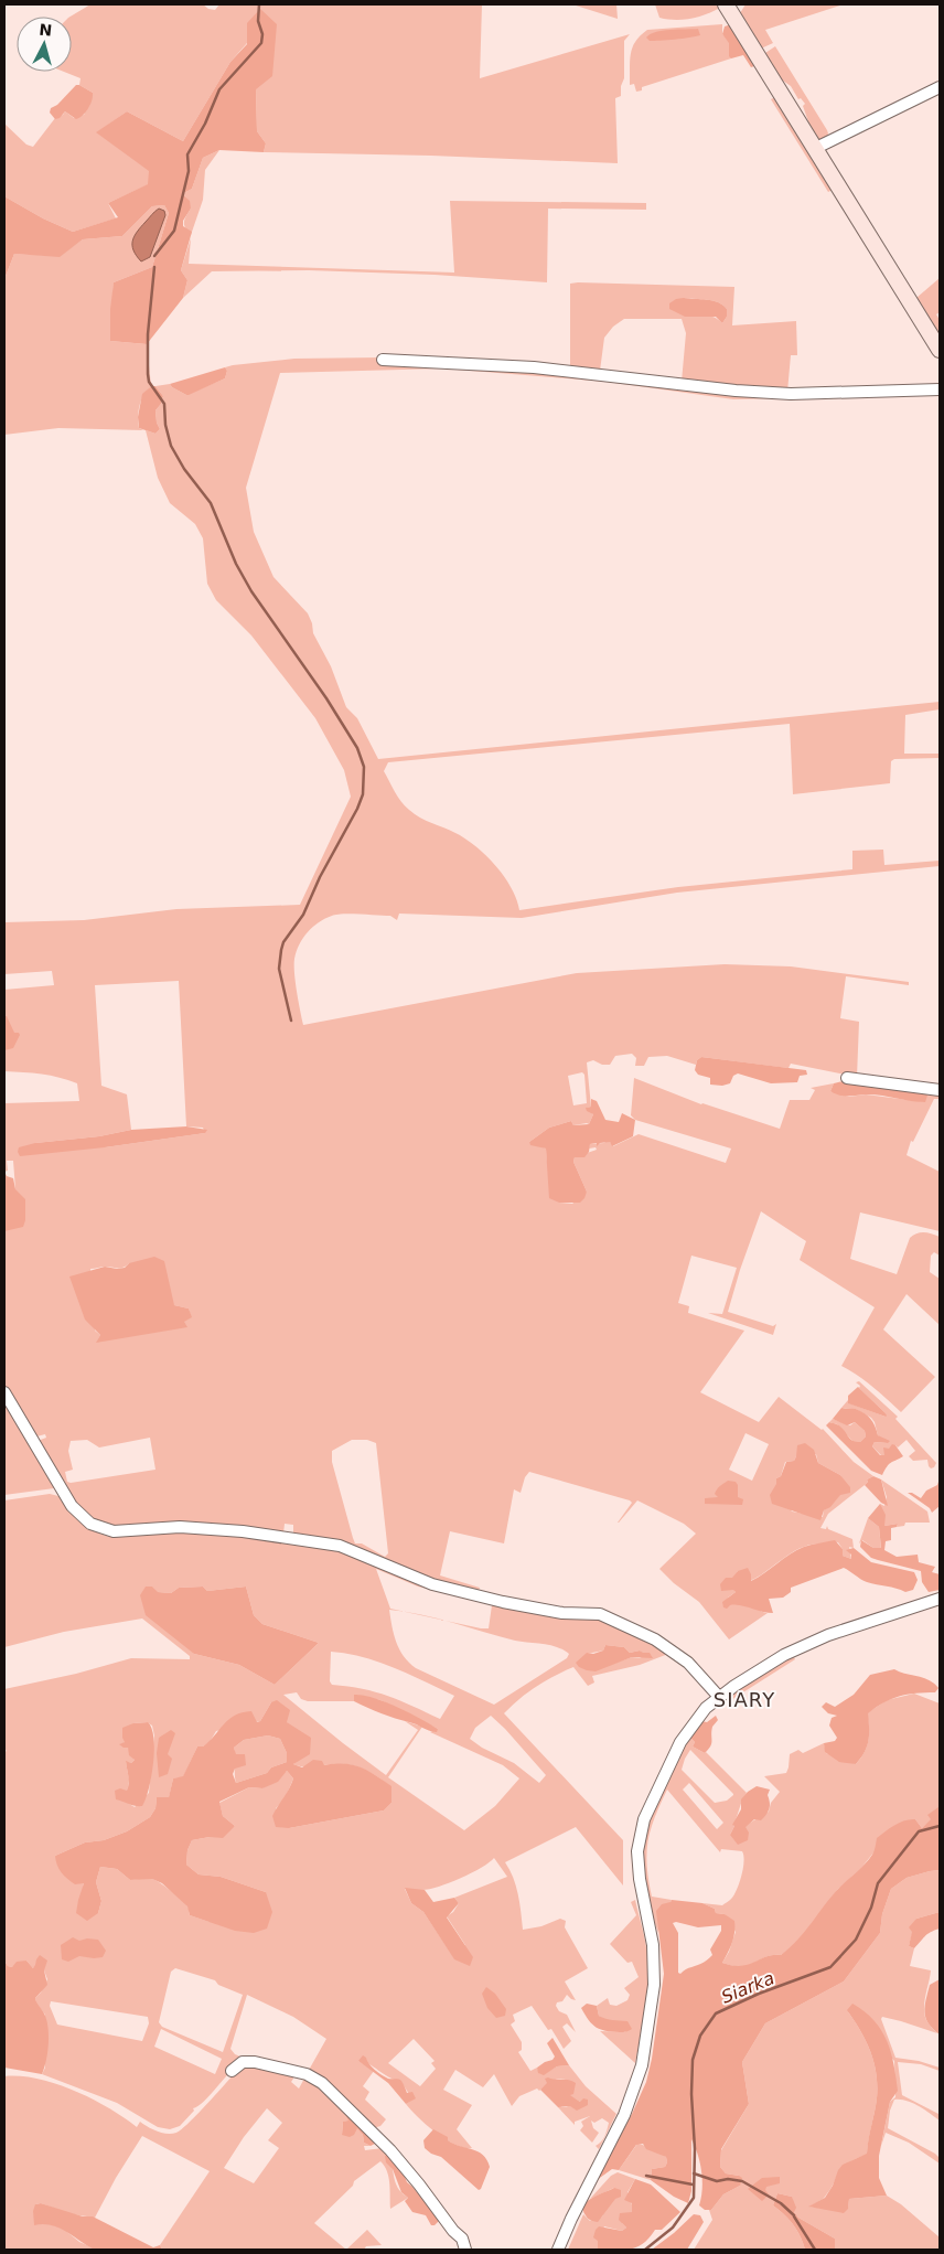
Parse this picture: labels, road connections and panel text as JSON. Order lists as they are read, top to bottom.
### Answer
{
  "districts": ["SIARY"],
  "water": ["Siarka"],
  "north": "top"
}
